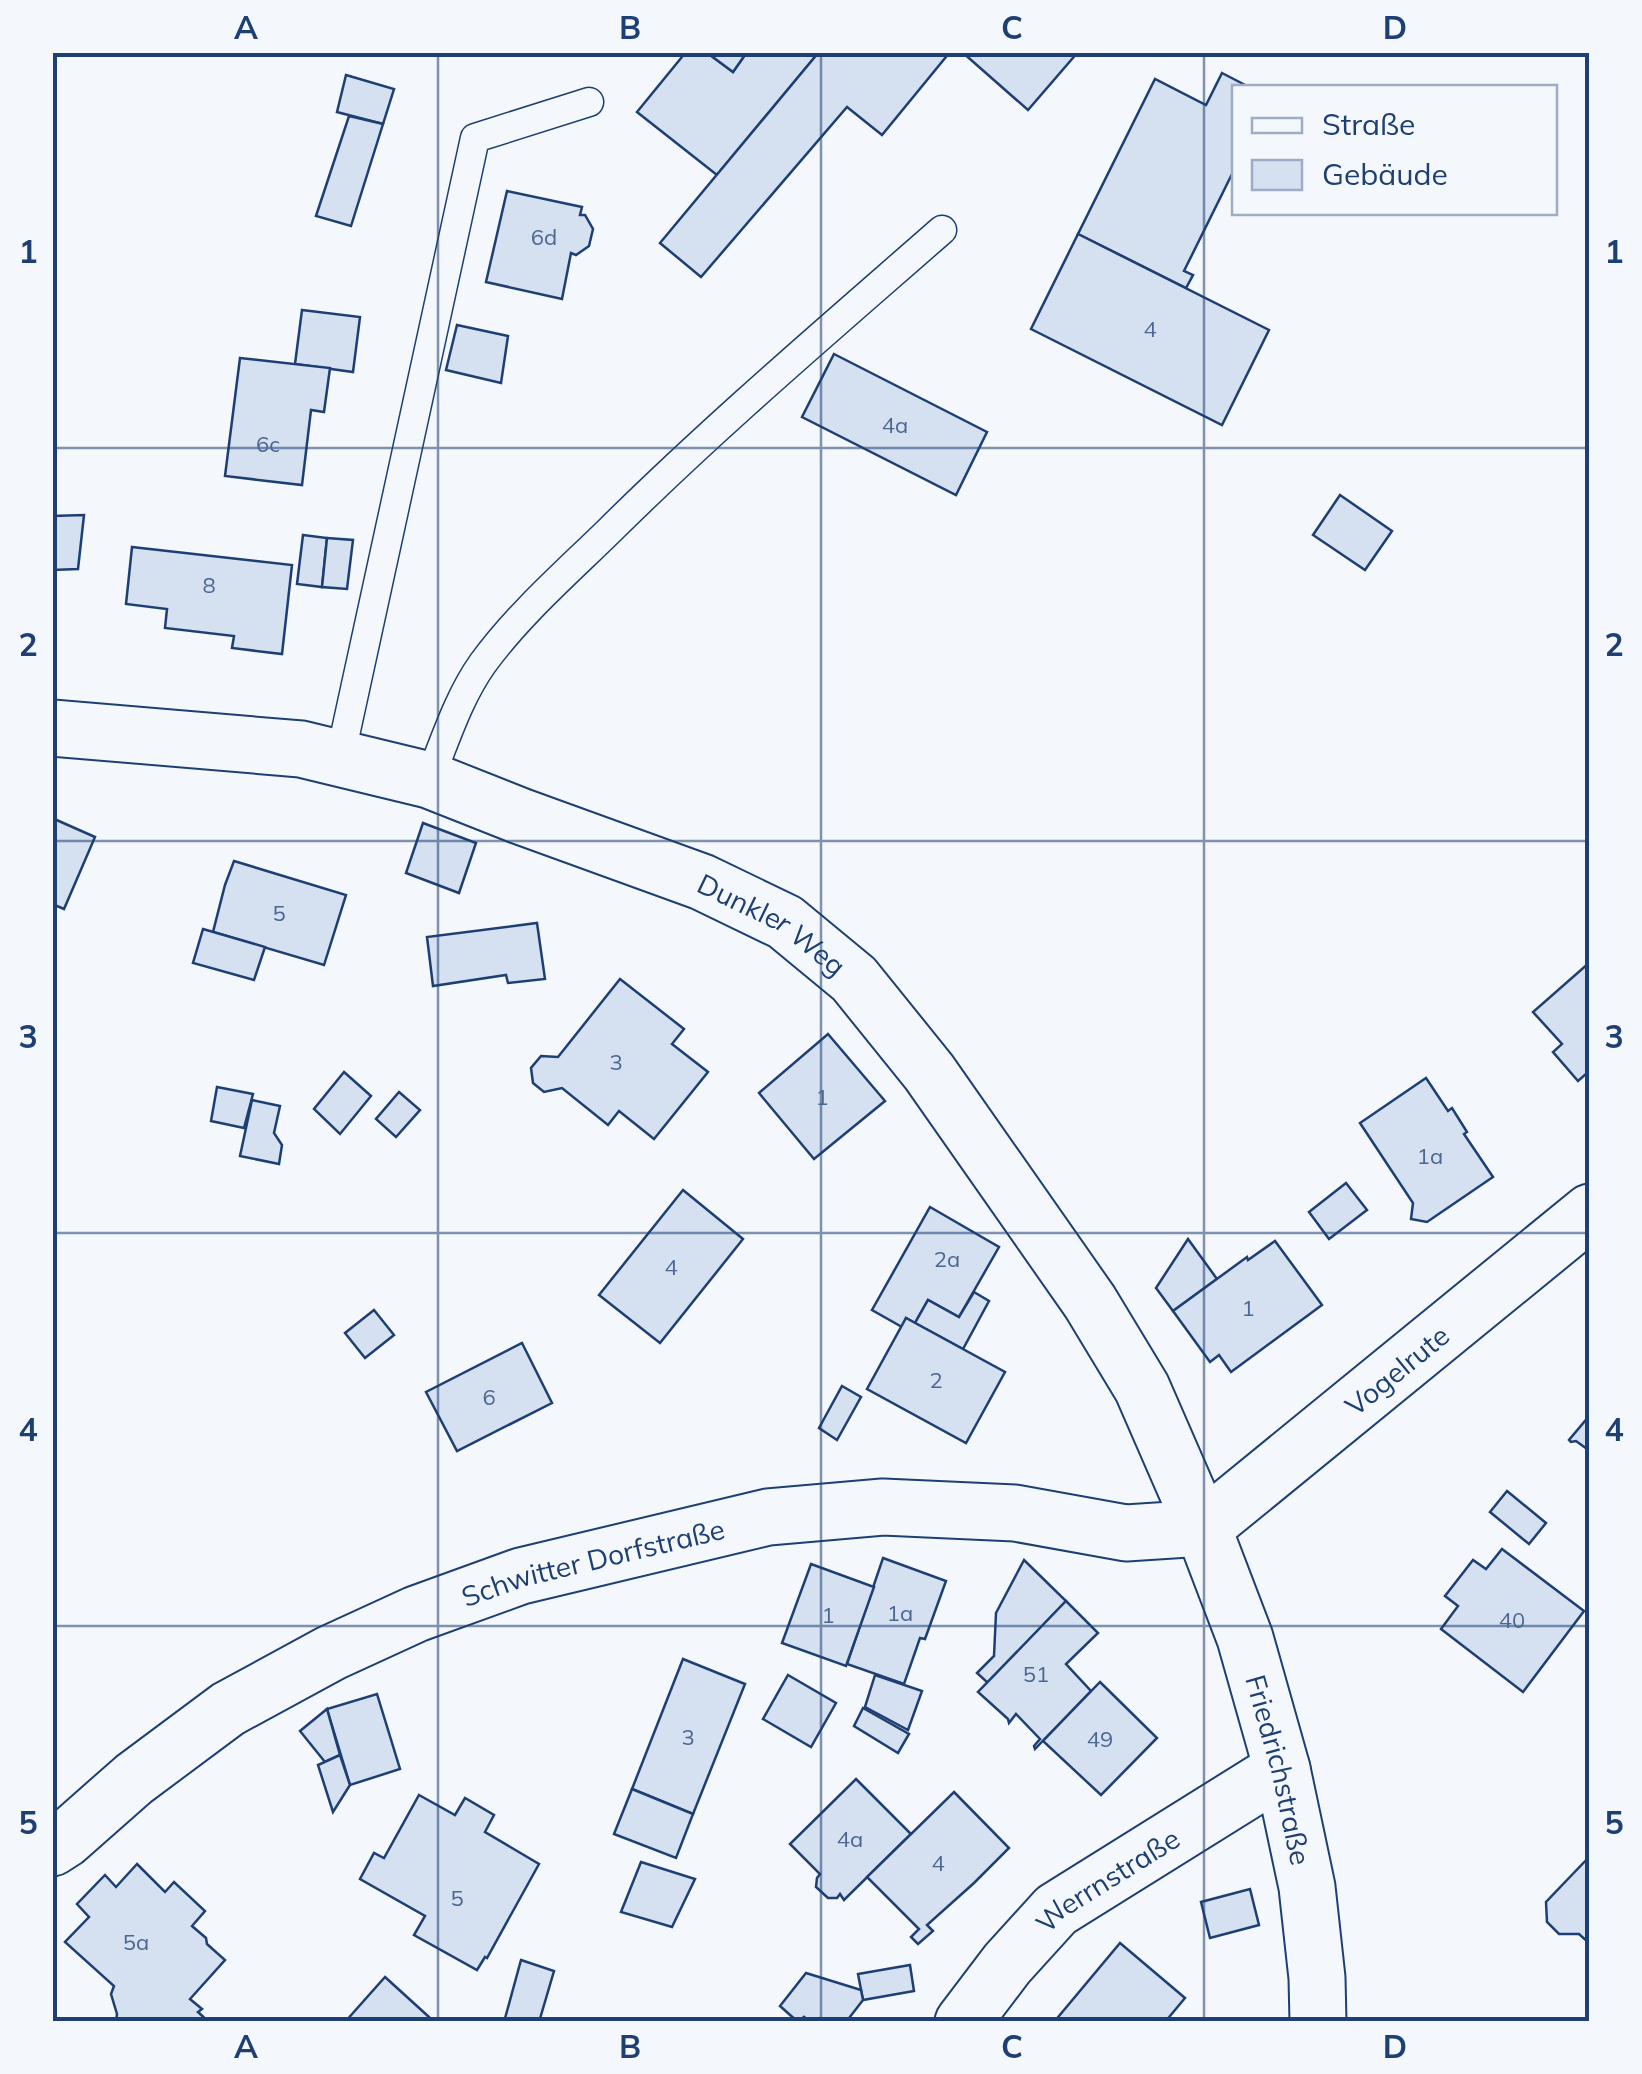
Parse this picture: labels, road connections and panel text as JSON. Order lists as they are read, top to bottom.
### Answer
{
  "streets": {
    "street": [
      "Dunkler Weg",
      "Vogelrute",
      "Schwitter Dorfstraße",
      "Friedrichstraße",
      "Werrnstraße"
    ]
  },
  "crossings": [
    ["Dunkler Weg", "Vogelrute"],
    ["Dunkler Weg", "Schwitter Dorfstraße"],
    ["Dunkler Weg", "Friedrichstraße"],
    ["Vogelrute", "Schwitter Dorfstraße"],
    ["Vogelrute", "Friedrichstraße"],
    ["Schwitter Dorfstraße", "Friedrichstraße"],
    ["Friedrichstraße", "Werrnstraße"]
  ],
  "house_numbers": [
    "6d",
    "4",
    "4a",
    "6c",
    "8",
    "5",
    "3",
    "1",
    "1a",
    "2a",
    "4",
    "1",
    "2",
    "6",
    "1a",
    "1",
    "40",
    "51",
    "3",
    "49",
    "4a",
    "4",
    "5",
    "5a"
  ],
  "legend": ["Straße", "Gebäude"],
  "grid": {
    "columns": [
      "A",
      "B",
      "C",
      "D"
    ],
    "rows": [
      "1",
      "2",
      "3",
      "4",
      "5"
    ]
  }
}
